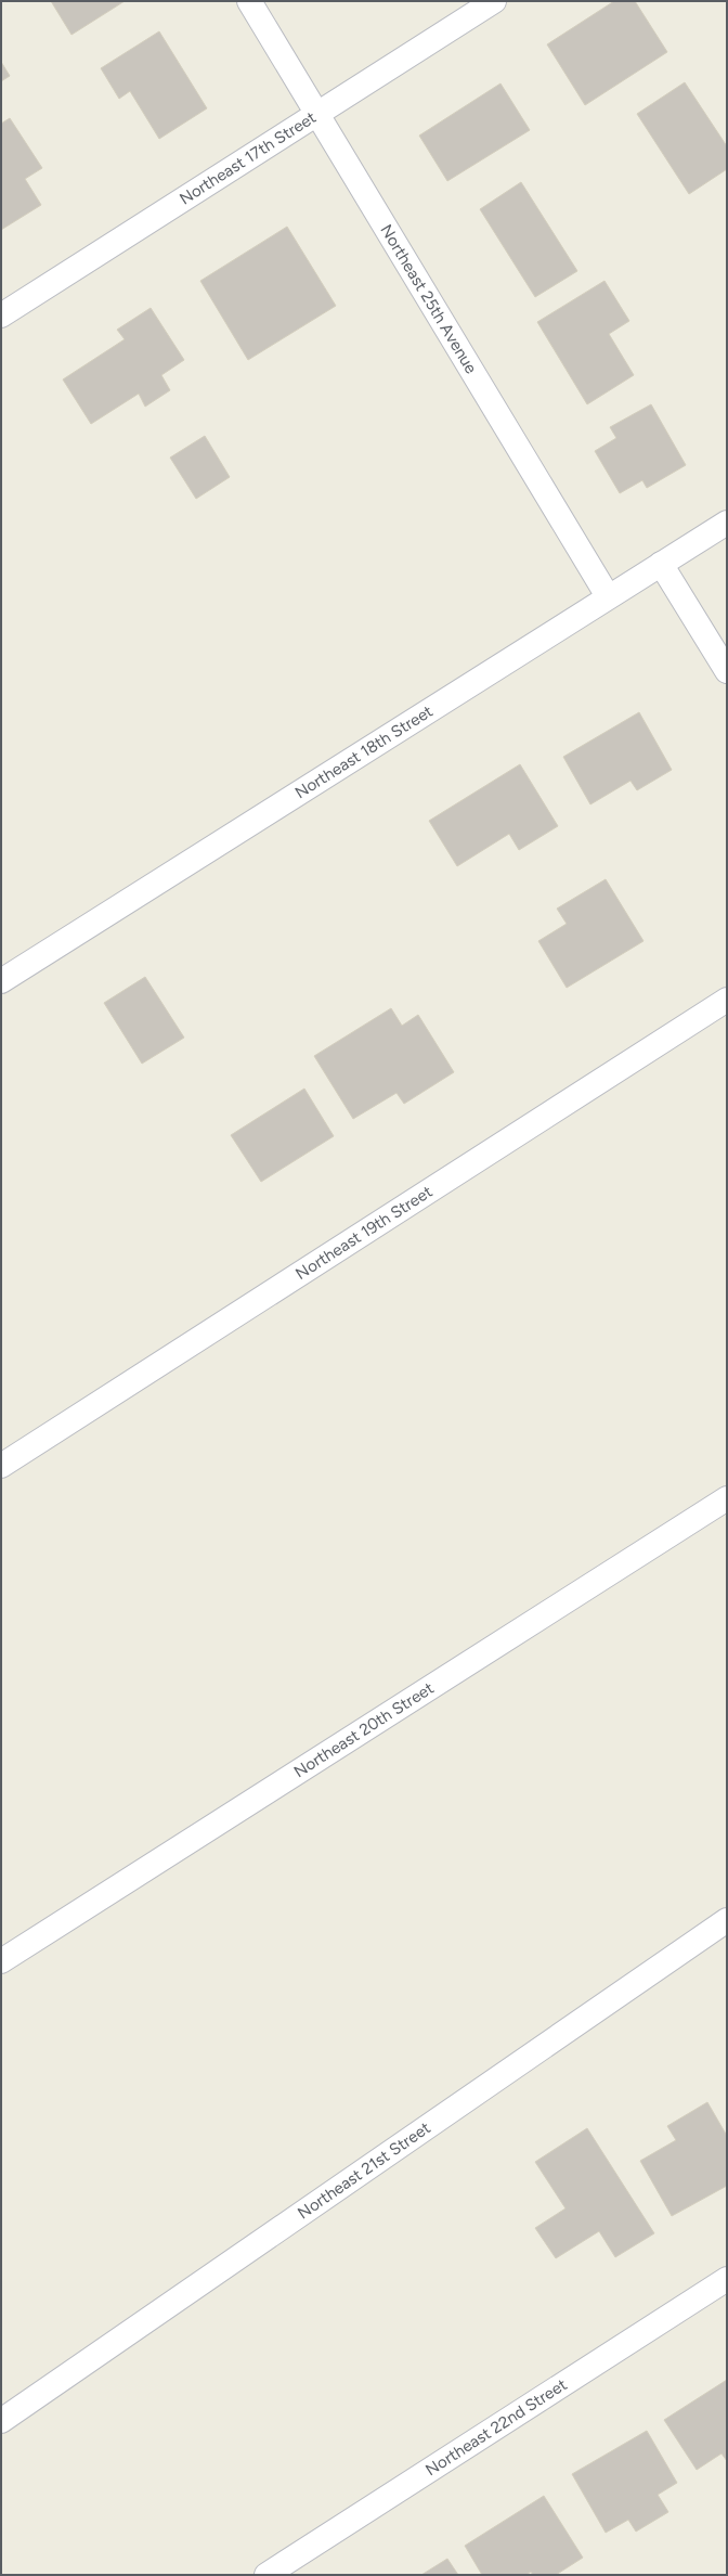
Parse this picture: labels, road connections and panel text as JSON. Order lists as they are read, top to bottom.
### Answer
{
  "streets": {
    "street": [
      "Northeast 17th Street",
      "Northeast 25th Avenue",
      "Northeast 18th Street",
      "Northeast 19th Street",
      "Northeast 20th Street",
      "Northeast 21st Street",
      "Northeast 22nd Street"
    ]
  },
  "crossings": [
    ["Northeast 17th Street", "Northeast 25th Avenue"],
    ["Northeast 25th Avenue", "Northeast 18th Street"]
  ]
}
